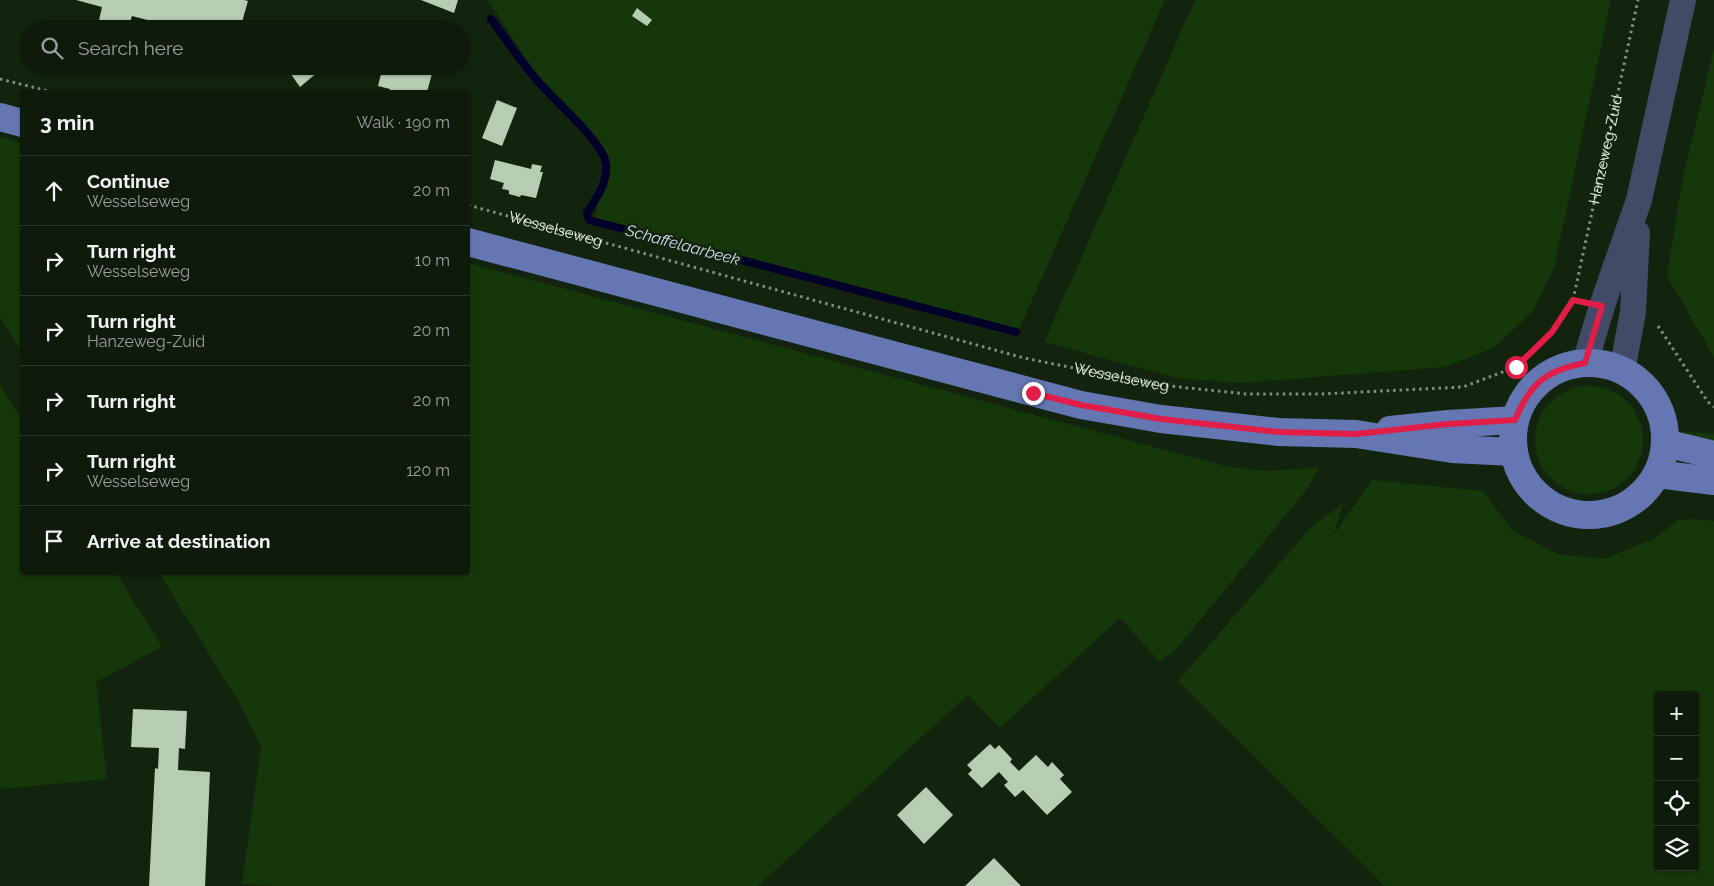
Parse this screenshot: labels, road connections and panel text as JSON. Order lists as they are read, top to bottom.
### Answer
{
  "streets": {
    "path": ["Hanzeweg-Zuid", "Wesselseweg"]
  },
  "crossings": [
    ["Hanzeweg-Zuid", "Wesselseweg"]
  ],
  "water": ["Schaffelaarbeek"],
  "page": {
    "search": "Search here",
    "heading": ["3 min", "Walk · 190 m"],
    "list": [
      ["Continue", "Wesselseweg", "20 m"],
      ["Turn right", "Wesselseweg", "10 m"],
      ["Turn right", "Hanzeweg-Zuid", "20 m"],
      ["Turn right", "20 m"],
      ["Turn right", "Wesselseweg", "120 m"],
      "Arrive at destination"
    ],
    "map_buttons": ["+", "−"]
  }
}
